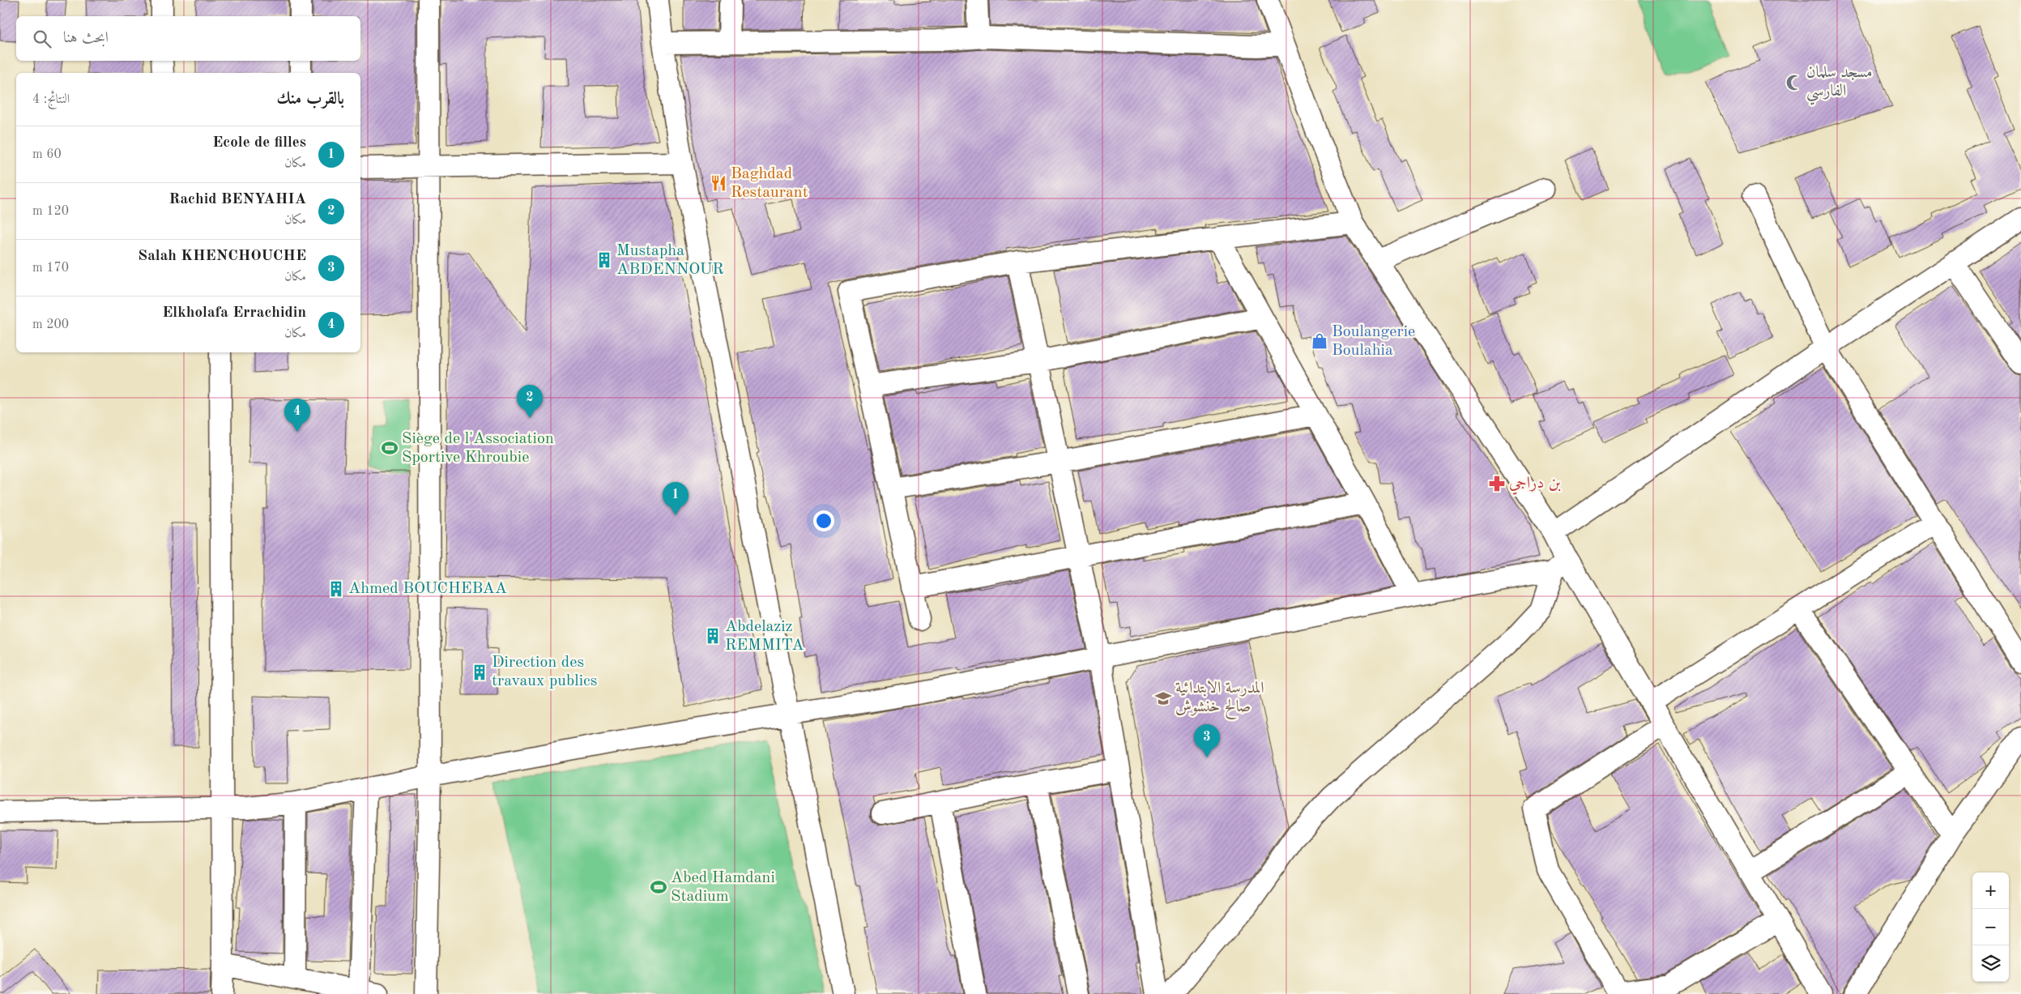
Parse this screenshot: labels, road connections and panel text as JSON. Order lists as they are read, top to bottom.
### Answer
{
  "places": {
    "mosque": ["مسجد سلمان الفارسي"],
    "restaurant": ["Baghdad Restaurant"],
    "building": [
      "Mustapha ABDENNOUR",
      "Ahmed BOUCHEBAA",
      "Abdelaziz REMMITA",
      "Direction des travaux publics"
    ],
    "shop": ["Boulangerie Boulahia"],
    "sports": ["Siège de l'Association Sportive Khroubie", "Abed Hamdani Stadium"],
    "pharmacy": ["بن دراجي"],
    "school or university": ["المدرسة الابتدائية صالح خنشوش"]
  },
  "page": {
    "search": "ابحث هنا",
    "heading": ["بالقرب منك", "النتائج: 4"],
    "list": [
      {
        "mark": "1",
        "name": "Ecole de filles",
        "note": "مكان",
        "value": "60 m"
      },
      {
        "mark": "2",
        "name": "Rachid BENYAHIA",
        "note": "مكان",
        "value": "120 m"
      },
      {
        "mark": "3",
        "name": "Salah KHENCHOUCHE",
        "note": "مكان",
        "value": "170 m"
      },
      {
        "mark": "4",
        "name": "Elkholafa Errachidin",
        "note": "مكان",
        "value": "200 m"
      }
    ],
    "pins": [
      "2",
      "4",
      "1",
      "3"
    ],
    "map_buttons": ["+", "−"]
  }
}
